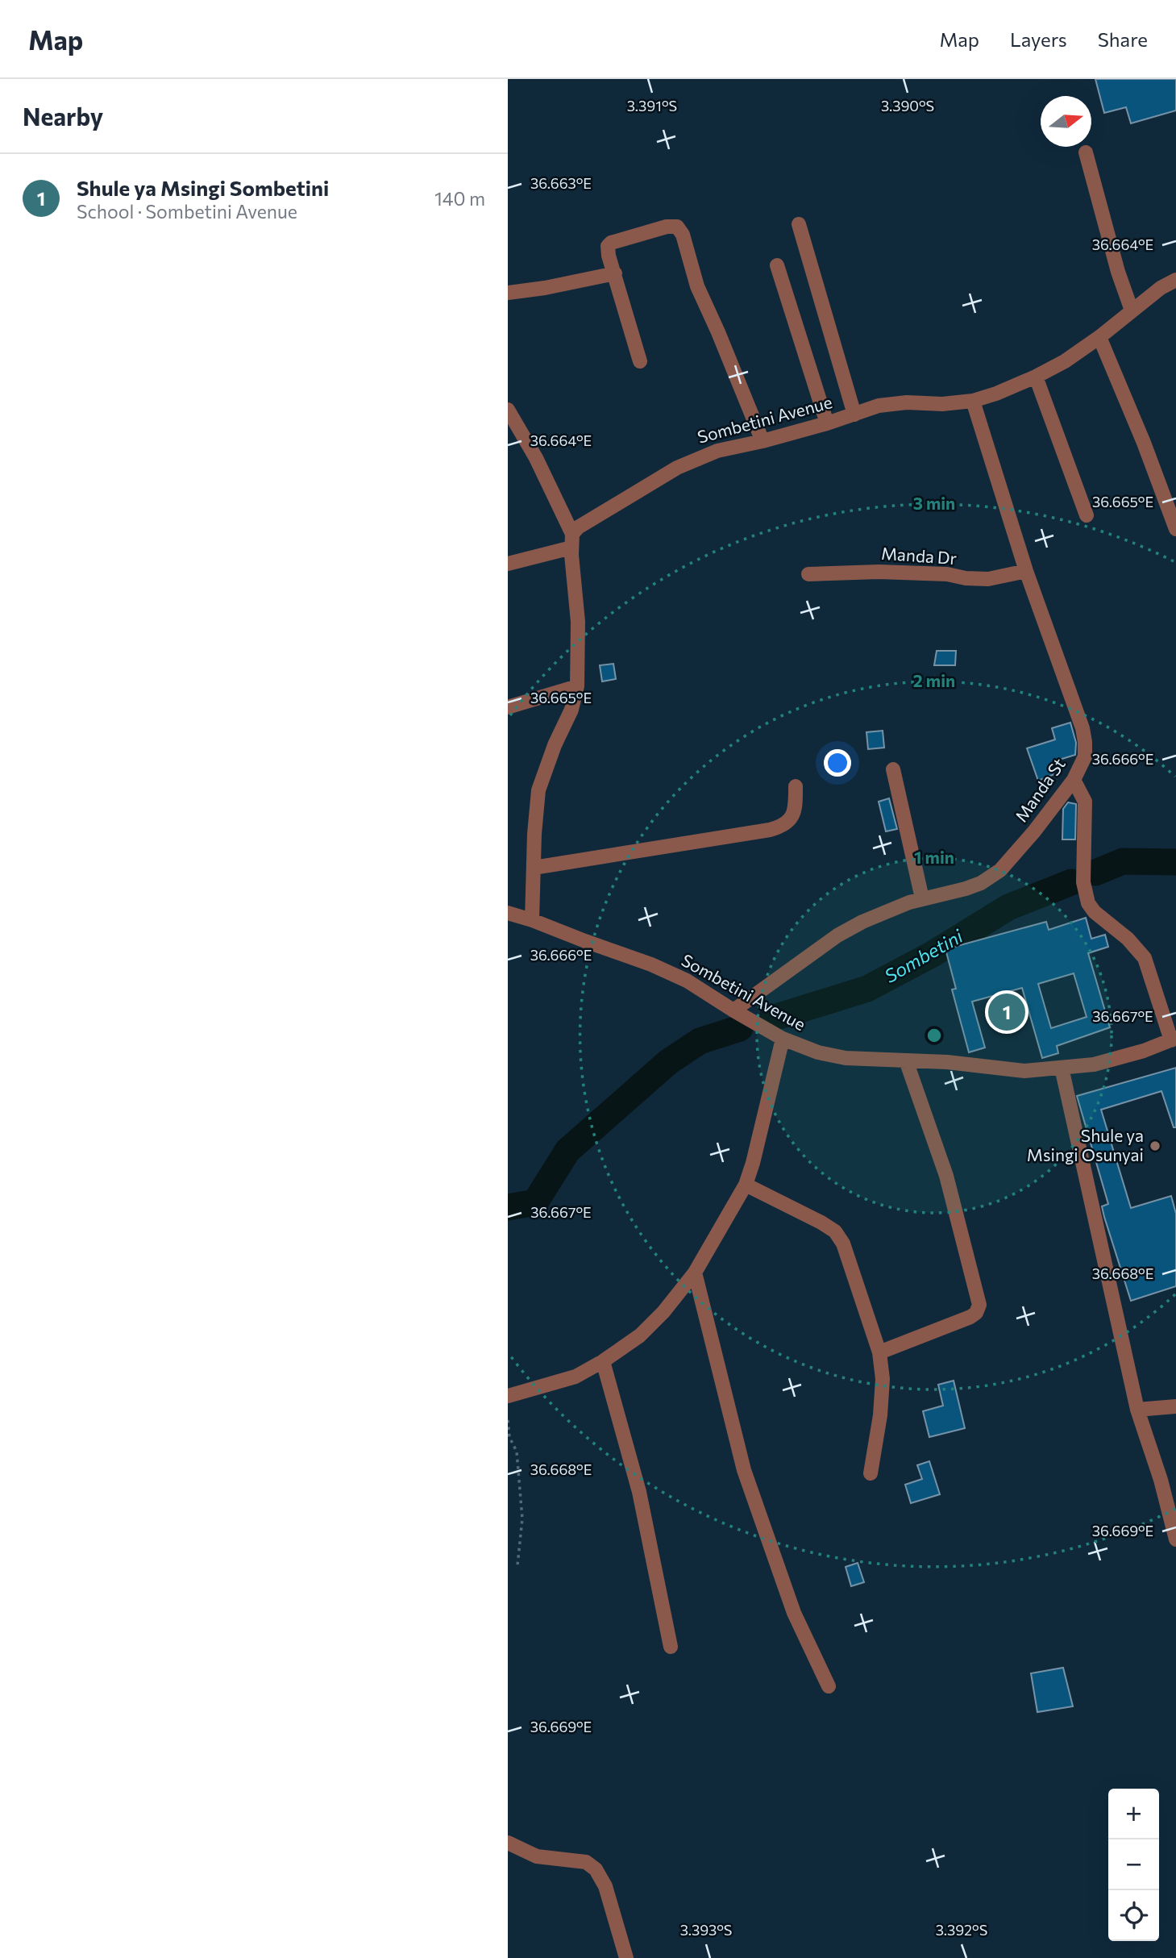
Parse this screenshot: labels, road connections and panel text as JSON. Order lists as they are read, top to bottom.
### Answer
{
  "streets": {
    "street": ["Sombetini Avenue", "Manda Dr", "Manda St"]
  },
  "crossings": [
    ["Sombetini Avenue", "Manda St"],
    ["Manda Dr", "Manda St"]
  ],
  "water": ["Sombetini"],
  "places": ["Shule ya Msingi Osunyai"],
  "north": "right",
  "page": {
    "header": "Map",
    "nav": ["Map", "Layers", "Share"],
    "heading": "Nearby",
    "list": [
      {
        "mark": "1",
        "name": "Shule ya Msingi Sombetini",
        "note": "School · Sombetini Avenue",
        "value": "140 m"
      }
    ],
    "pins": "1",
    "map_buttons": ["+", "−"]
  },
  "coordinates": [
    "3.391°S",
    "3.390°S",
    "36.663°E",
    "36.664°E",
    "36.665°E",
    "36.666°E",
    "36.667°E",
    "36.668°E",
    "36.669°E",
    "3.393°S",
    "3.392°S"
  ],
  "rings": ["3 min", "2 min", "1 min"]
}
